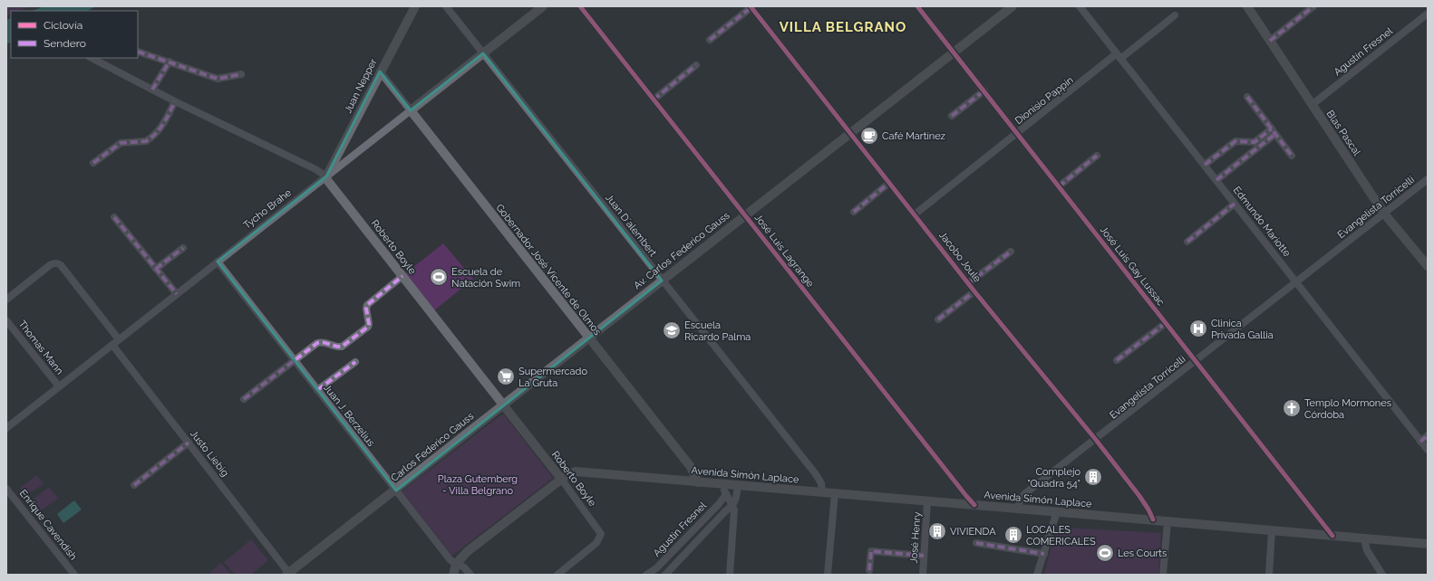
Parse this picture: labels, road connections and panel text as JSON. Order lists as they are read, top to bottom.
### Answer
{
  "streets": {
    "main road": [
      "Juan Nepper",
      "Blas Pascal",
      "Tycho Brahe",
      "Roberto Boyle",
      "Av. Carlos Federico Gauss",
      "Gobernador José Vicente de Olmos",
      "Carlos Federico Gauss",
      "Avenida Simón Laplace"
    ],
    "street": [
      "Agustín Fresnel",
      "Dionisio Pappin",
      "Evangelista Torricelli",
      "Edmundo Mariotte",
      "Juan D´alembert",
      "José Luis Lagrange",
      "Jacobo Joule",
      "José Luis Gay Lussac",
      "Thomas Mann",
      "Juan J. Berzelius",
      "Justo Liebig",
      "Enrique Cavendish",
      "Agustin Fresnel",
      "José Henry"
    ]
  },
  "crossings": [
    ["Agustín Fresnel", "Blas Pascal"],
    ["Juan Nepper", "Tycho Brahe"],
    ["Juan Nepper", "Roberto Boyle"],
    ["Juan Nepper", "Gobernador José Vicente de Olmos"],
    ["Dionisio Pappin", "Edmundo Mariotte"],
    ["Dionisio Pappin", "Jacobo Joule"],
    ["Dionisio Pappin", "José Luis Gay Lussac"],
    ["Blas Pascal", "Evangelista Torricelli"],
    ["Evangelista Torricelli", "Edmundo Mariotte"],
    ["Evangelista Torricelli", "Jacobo Joule"],
    ["Evangelista Torricelli", "José Luis Gay Lussac"],
    ["Evangelista Torricelli", "Avenida Simón Laplace"],
    ["Tycho Brahe", "Juan D´alembert"],
    ["Tycho Brahe", "Roberto Boyle"],
    ["Tycho Brahe", "Gobernador José Vicente de Olmos"],
    ["Tycho Brahe", "Thomas Mann"],
    ["Tycho Brahe", "Juan J. Berzelius"],
    ["Tycho Brahe", "Justo Liebig"],
    ["Juan D´alembert", "Av. Carlos Federico Gauss"],
    ["Juan D´alembert", "Avenida Simón Laplace"],
    ["Roberto Boyle", "Carlos Federico Gauss"],
    ["Roberto Boyle", "Avenida Simón Laplace"],
    ["Av. Carlos Federico Gauss", "José Luis Lagrange"],
    ["Av. Carlos Federico Gauss", "Jacobo Joule"],
    ["Av. Carlos Federico Gauss", "José Luis Gay Lussac"],
    ["Av. Carlos Federico Gauss", "Gobernador José Vicente de Olmos"],
    ["Av. Carlos Federico Gauss", "Carlos Federico Gauss"],
    ["José Luis Lagrange", "Avenida Simón Laplace"],
    ["Jacobo Joule", "Avenida Simón Laplace"],
    ["José Luis Gay Lussac", "Avenida Simón Laplace"],
    ["Gobernador José Vicente de Olmos", "Carlos Federico Gauss"],
    ["Gobernador José Vicente de Olmos", "Avenida Simón Laplace"],
    ["Juan J. Berzelius", "Carlos Federico Gauss"],
    ["Carlos Federico Gauss", "Justo Liebig"],
    ["Avenida Simón Laplace", "José Henry"]
  ],
  "districts": ["VILLA BELGRANO"],
  "parks": ["Plaza Gutemberg - Villa Belgrano"],
  "places": {
    "cafe": ["Café Martínez"],
    "sports": ["Escuela de Natación Swim", "Les Courts"],
    "hospital": ["Clinica Privada Gallia"],
    "school or university": ["Escuela Ricardo Palma"],
    "supermarket": ["Supermercado La Gruta"],
    "church": ["Templo Mormones Córdoba"],
    "building": ["Complejo \"Quadra 54\"", "VIVIENDA", "LOCALES COMERICALES"]
  },
  "legend": ["Ciclovía", "Sendero"]
}
